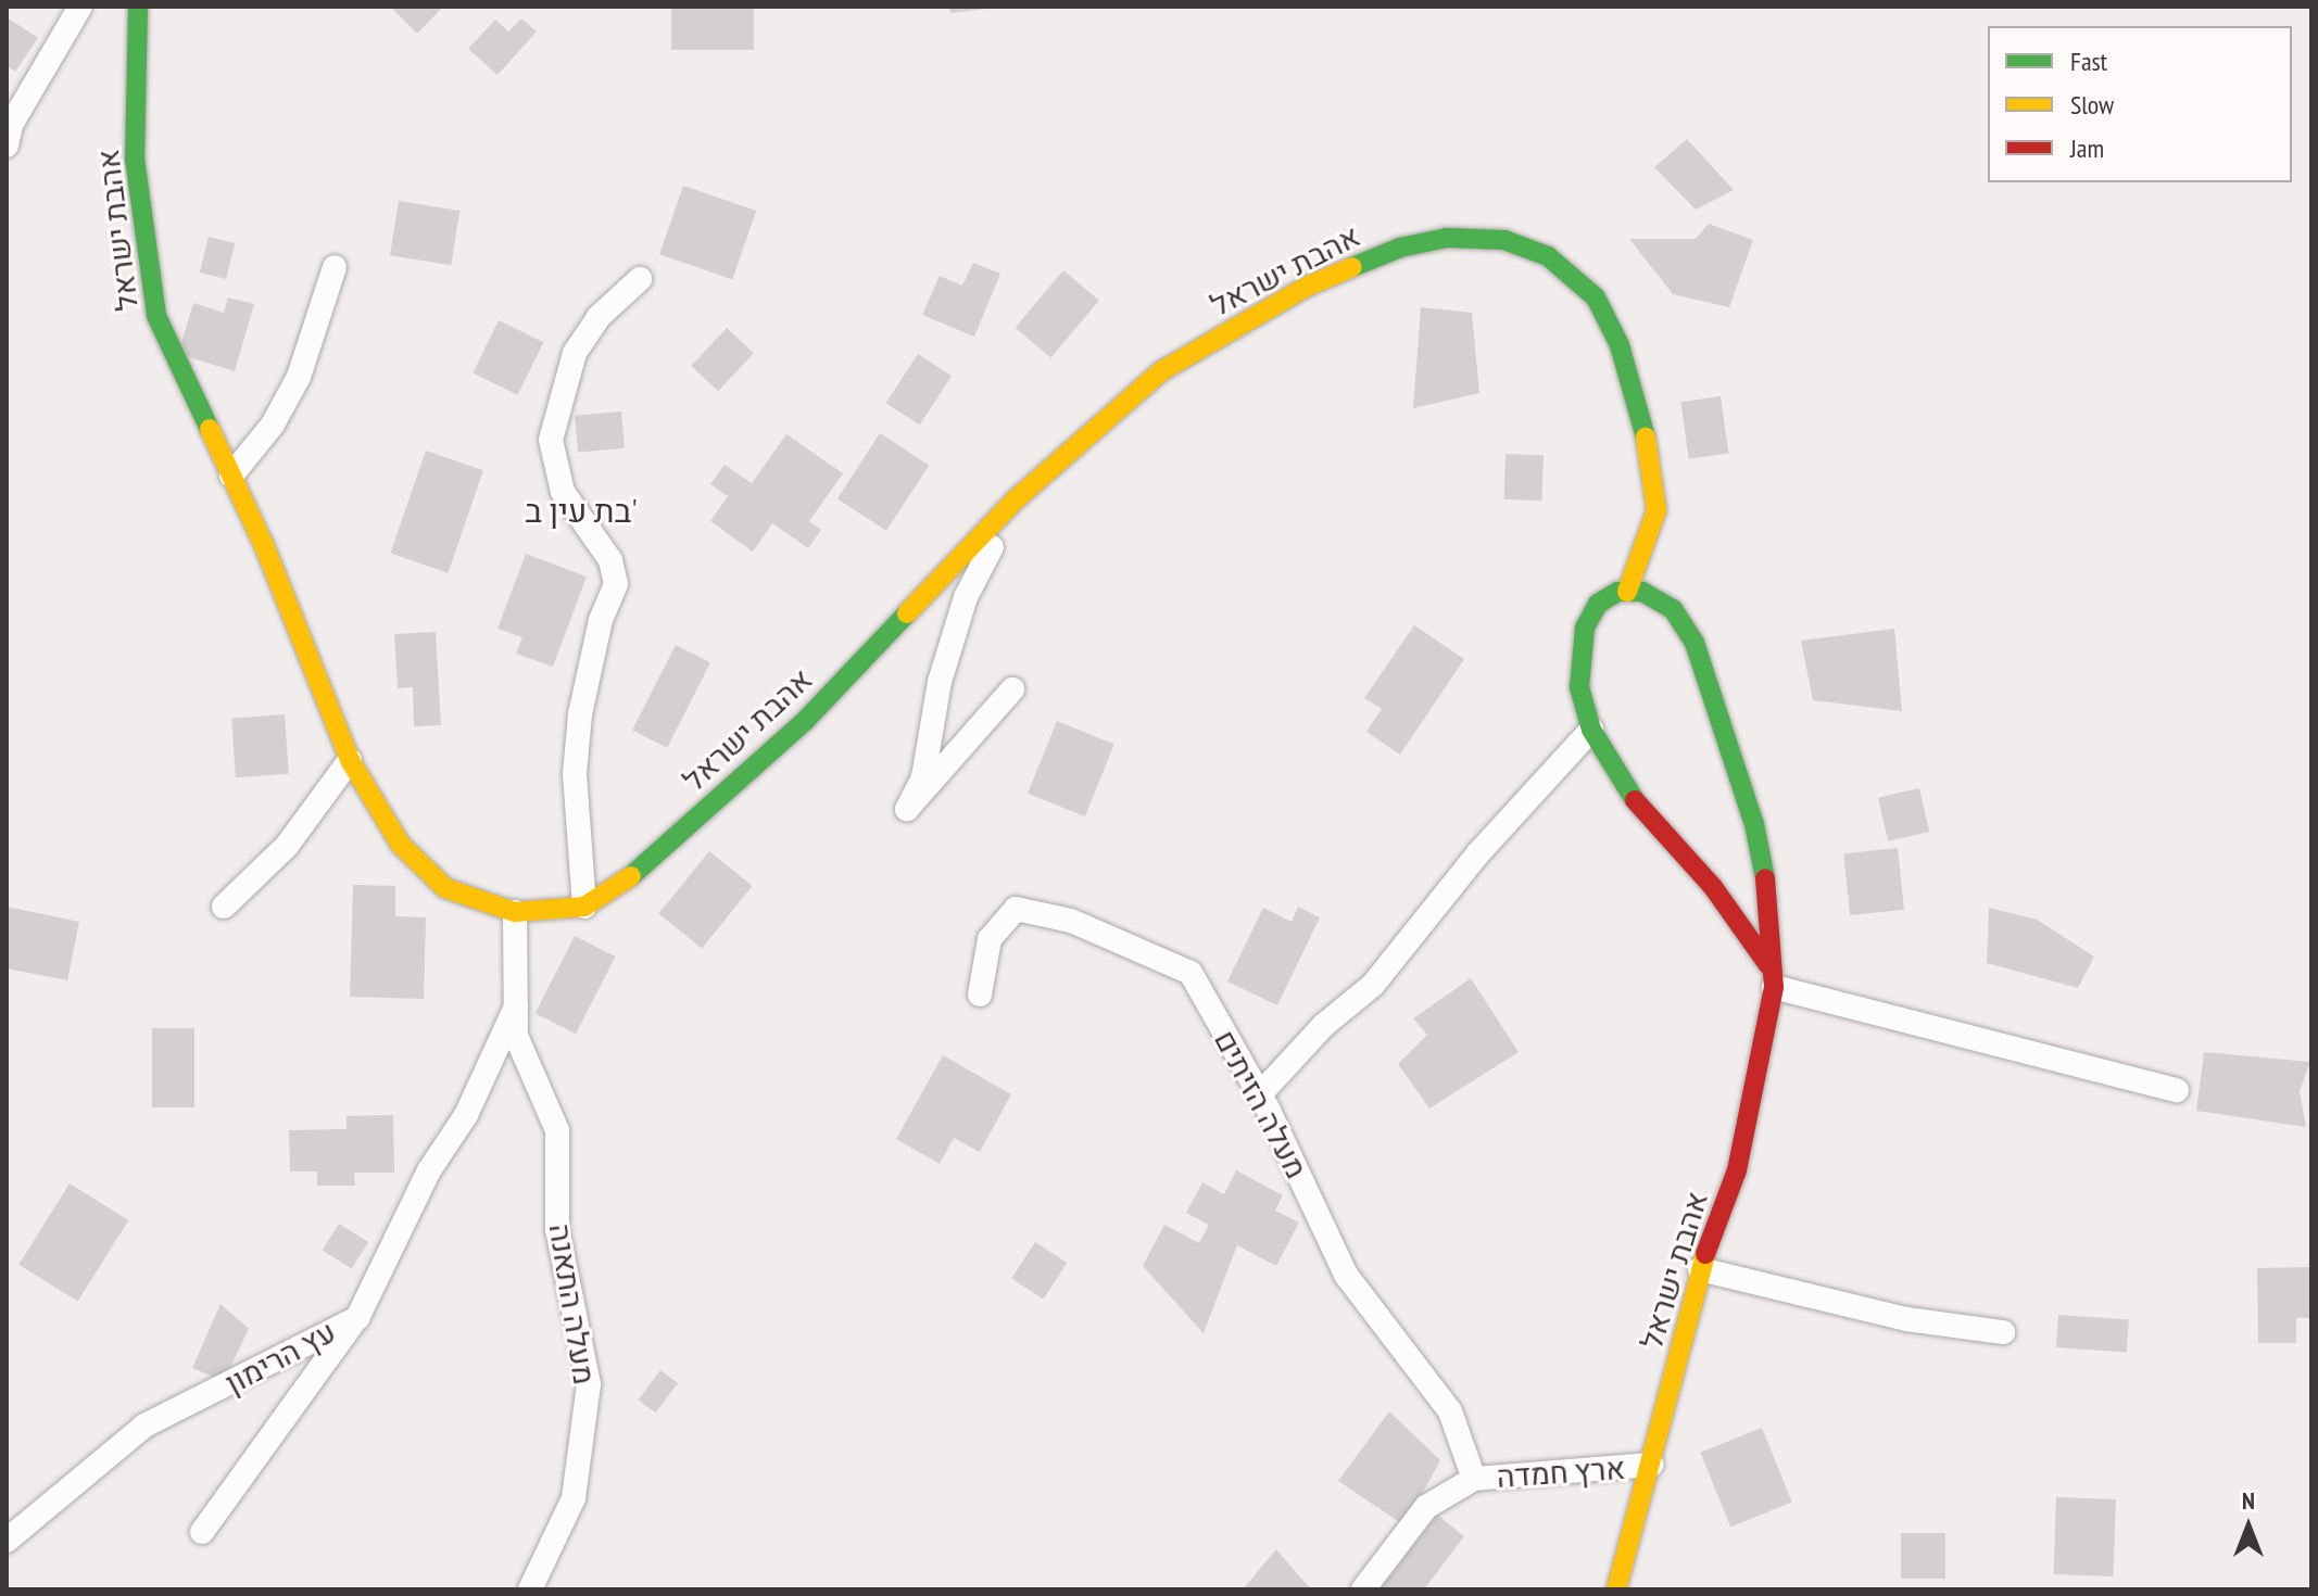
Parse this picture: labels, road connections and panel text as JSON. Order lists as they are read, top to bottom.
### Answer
{
  "streets": {
    "street": ["אהבת ישראל"],
    "lane": [
      "מעלה הזיתים",
      "מעלה התאנה",
      "עץ הרימון",
      "ארץ חמדה"
    ]
  },
  "crossings": [
    ["אהבת ישראל", "מעלה התאנה"],
    ["אהבת ישראל", "ארץ חמדה"],
    ["מעלה הזיתים", "ארץ חמדה"],
    ["מעלה התאנה", "עץ הרימון"]
  ],
  "districts": ["בת עין ב'"],
  "legend": ["Fast", "Slow", "Jam"],
  "north": "top"
}
